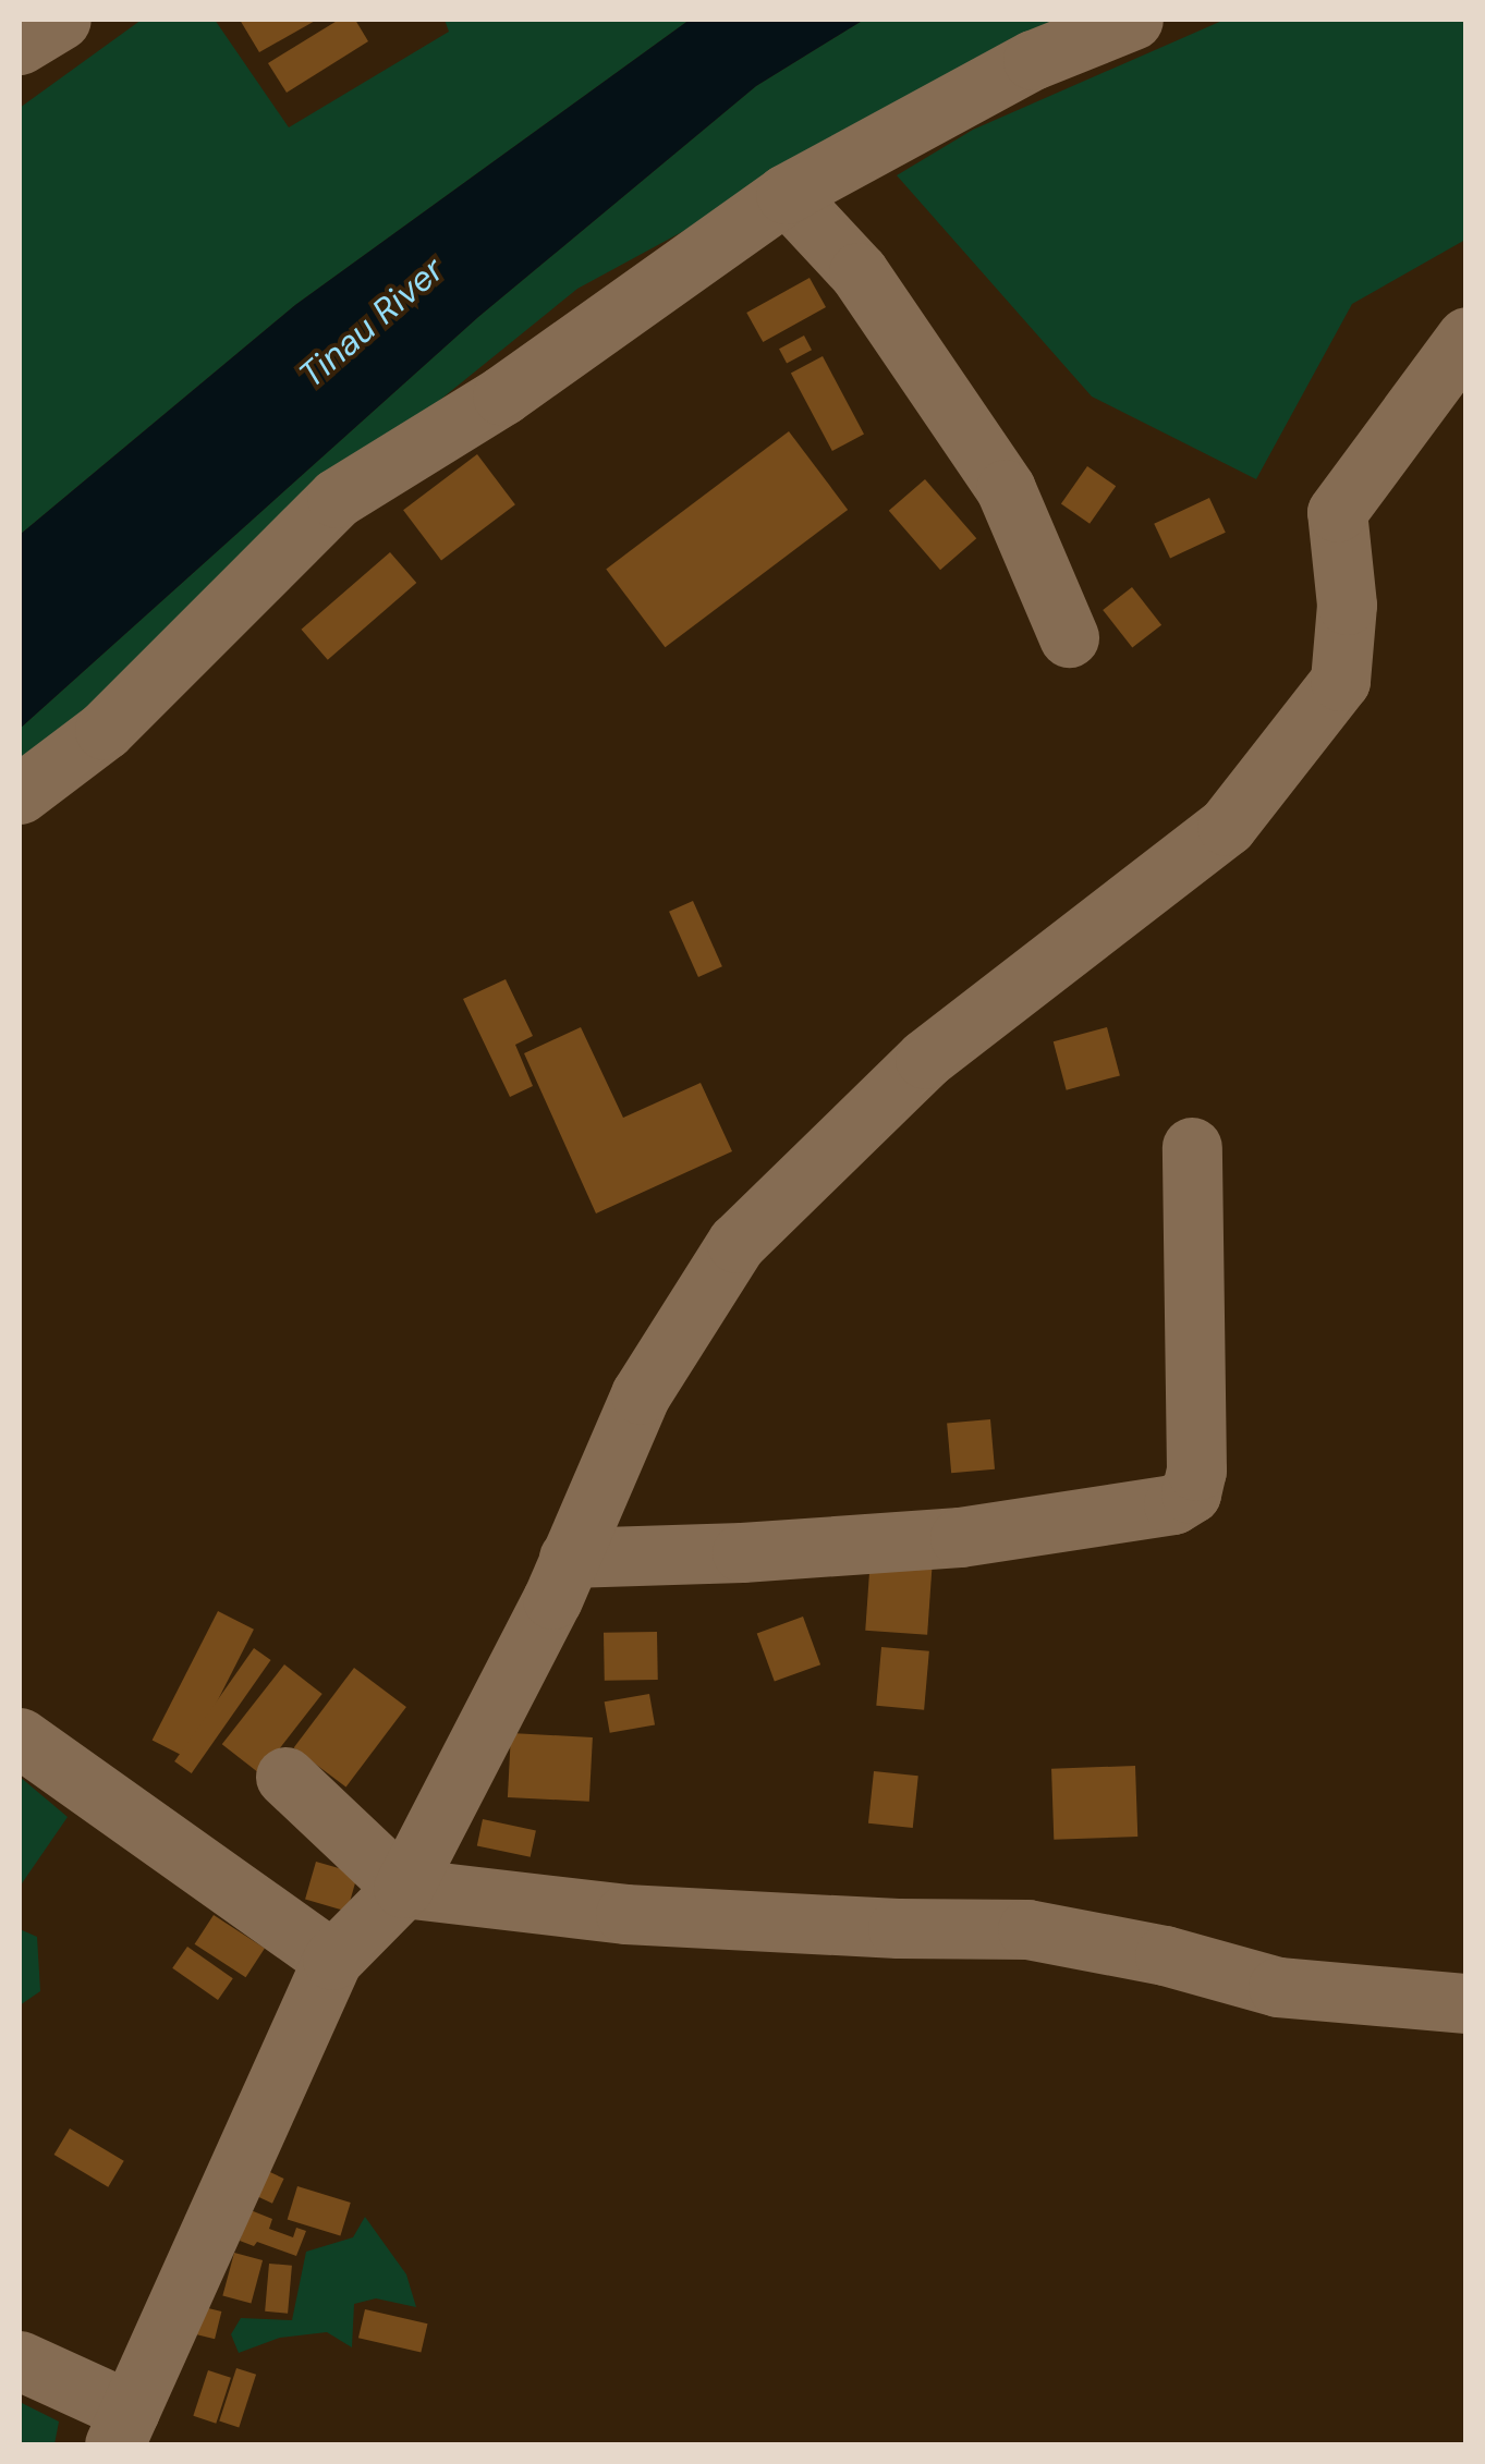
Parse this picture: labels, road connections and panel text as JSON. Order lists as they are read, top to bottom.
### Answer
{
  "water": ["Tinau River"]
}
